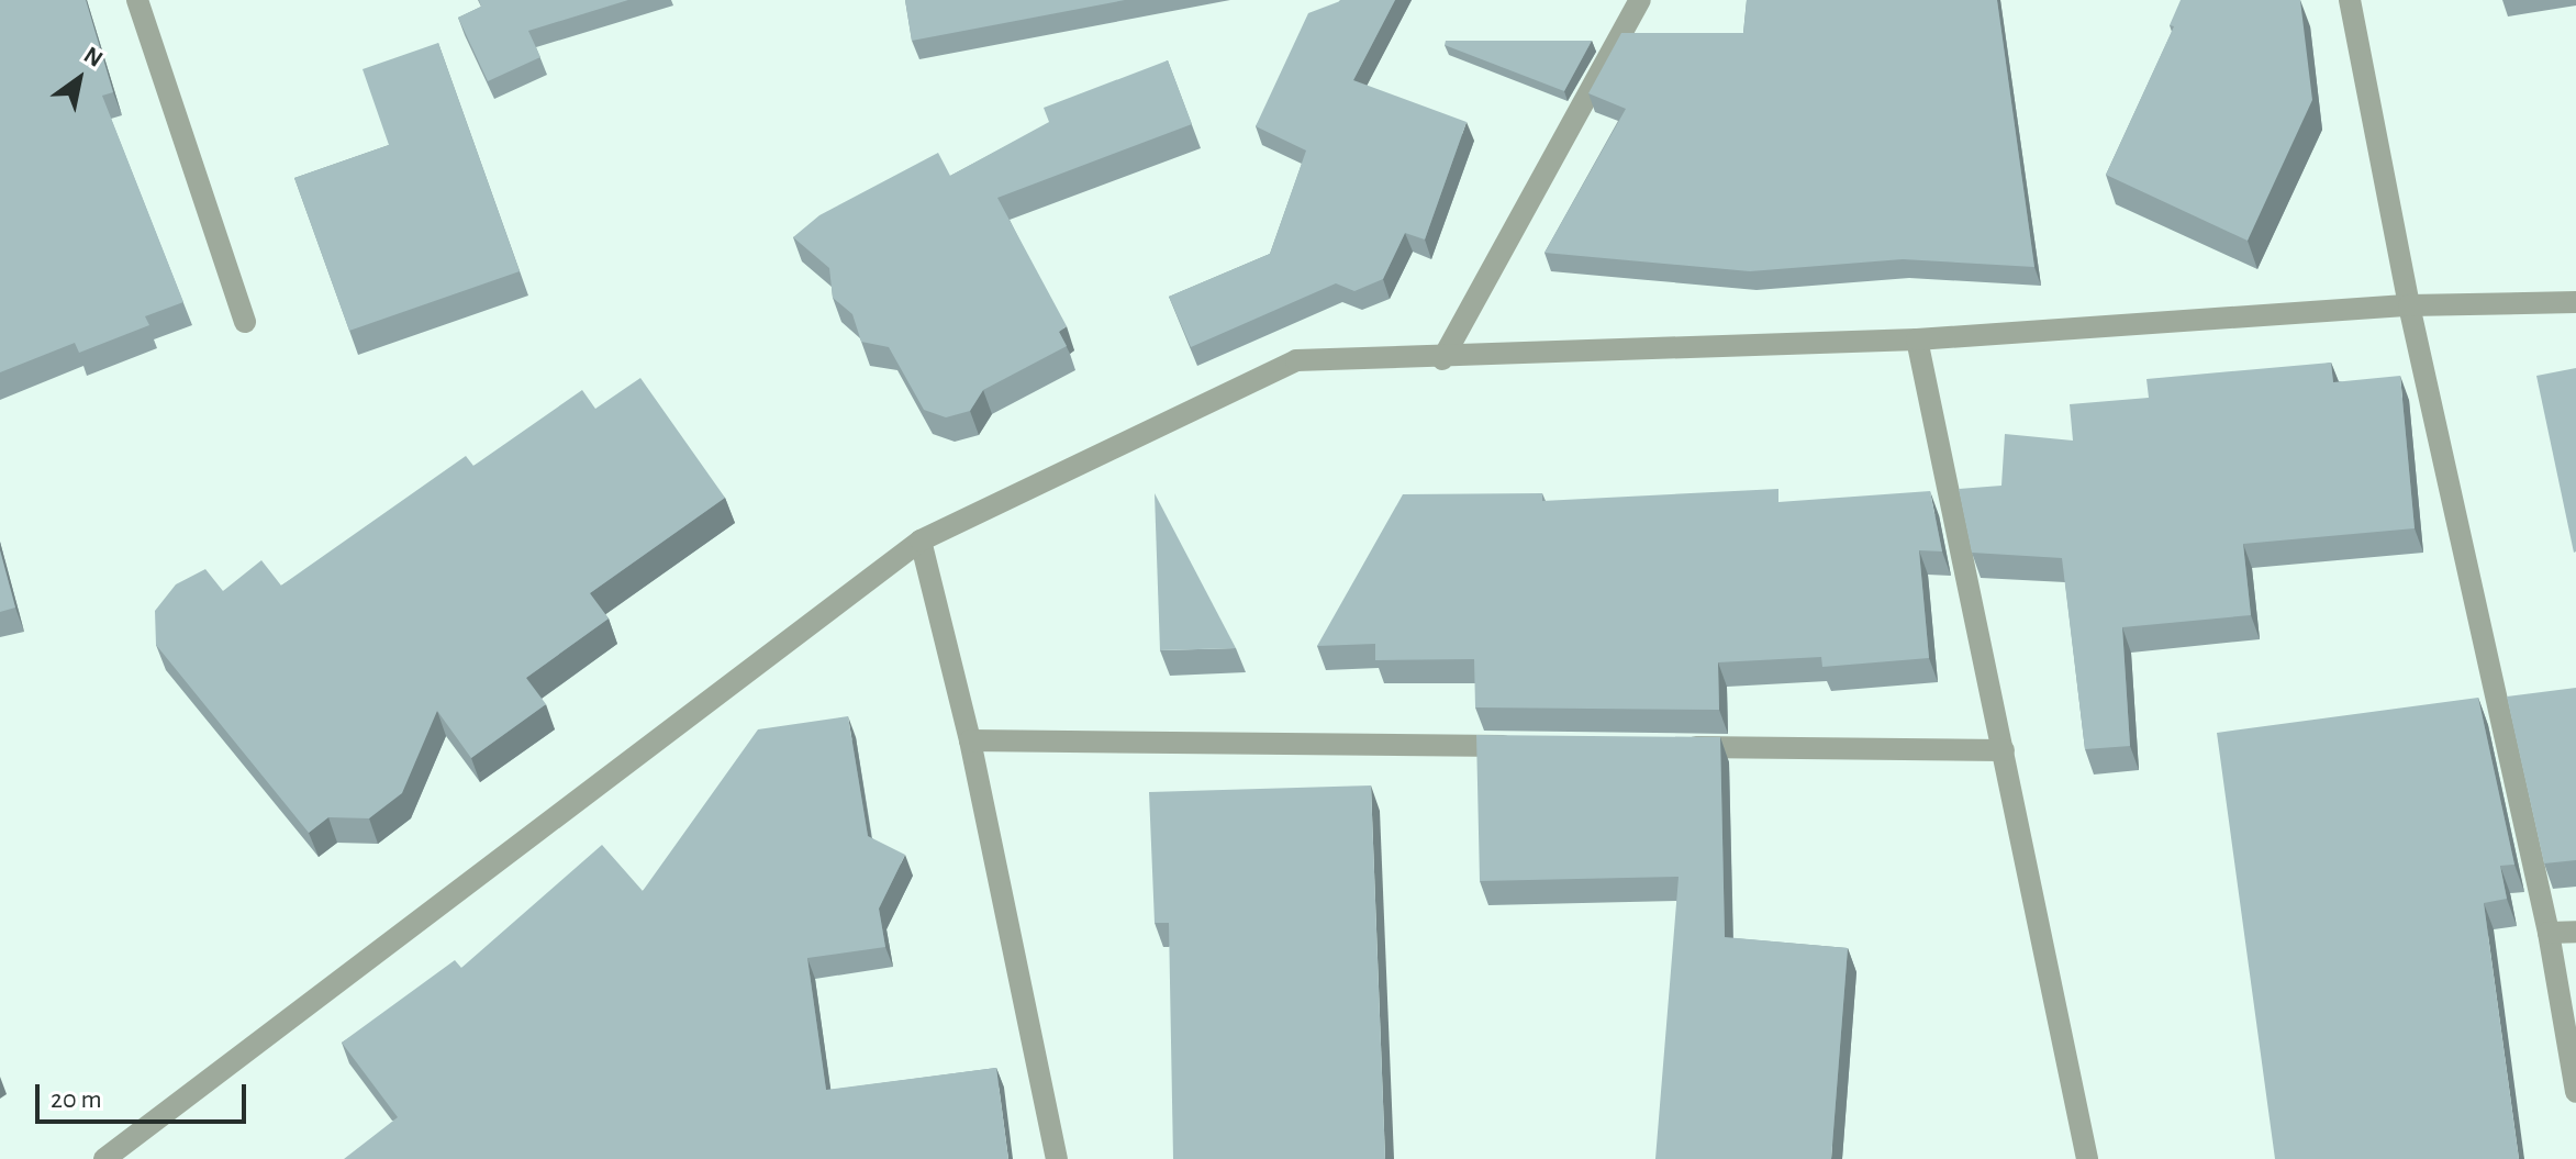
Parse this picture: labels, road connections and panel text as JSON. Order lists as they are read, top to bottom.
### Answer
{
  "scale_bar": "20 m",
  "north": "top right"
}
